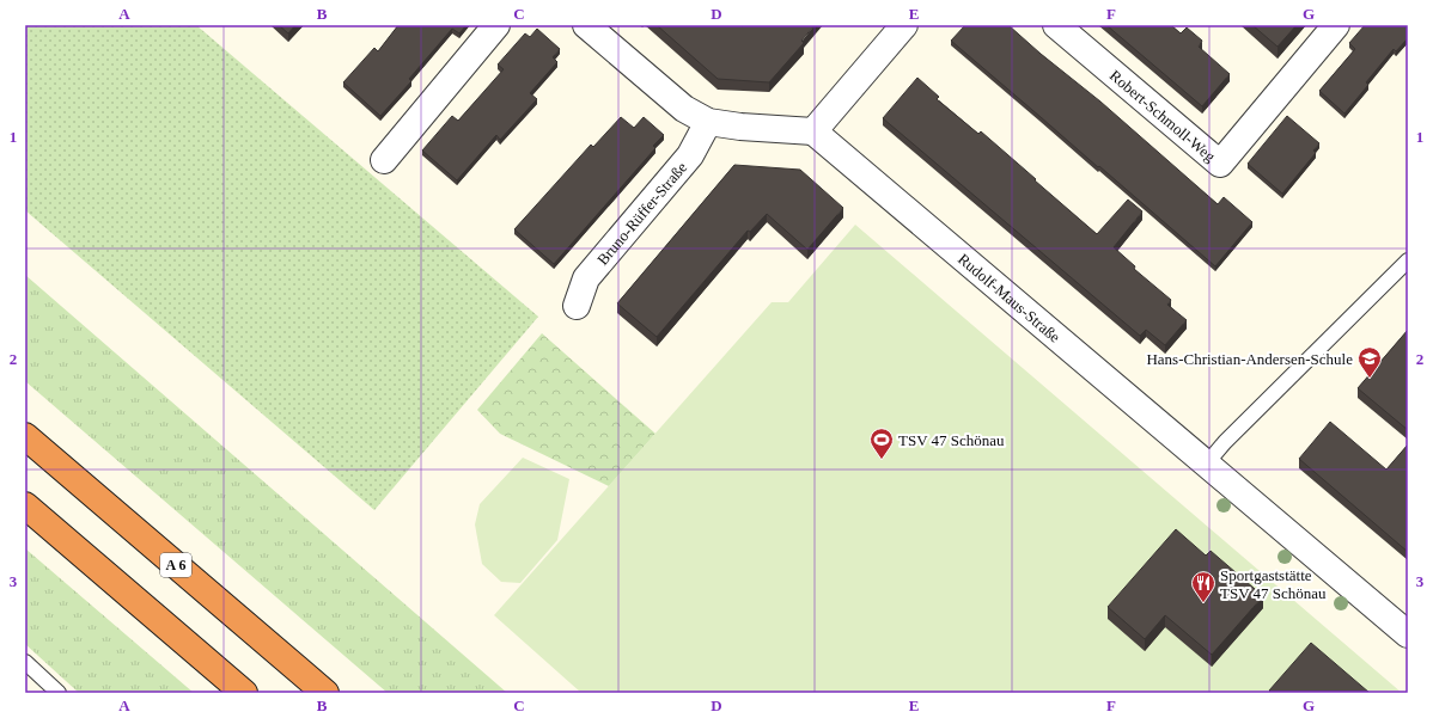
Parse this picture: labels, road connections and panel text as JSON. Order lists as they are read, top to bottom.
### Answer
{
  "streets": {
    "highway": ["A 6"],
    "street": ["Robert-Schmoll-Weg", "Bruno-Rüffer-Straße", "Rudolf-Maus-Straße"]
  },
  "places": {
    "school or university": ["Hans-Christian-Andersen-Schule"],
    "sports": ["TSV 47 Schönau"],
    "restaurant": ["Sportgaststätte TSV 47 Schönau"]
  },
  "grid": {
    "columns": [
      "A",
      "B",
      "C",
      "D",
      "E",
      "F",
      "G"
    ],
    "rows": ["1", "2", "3"]
  }
}
